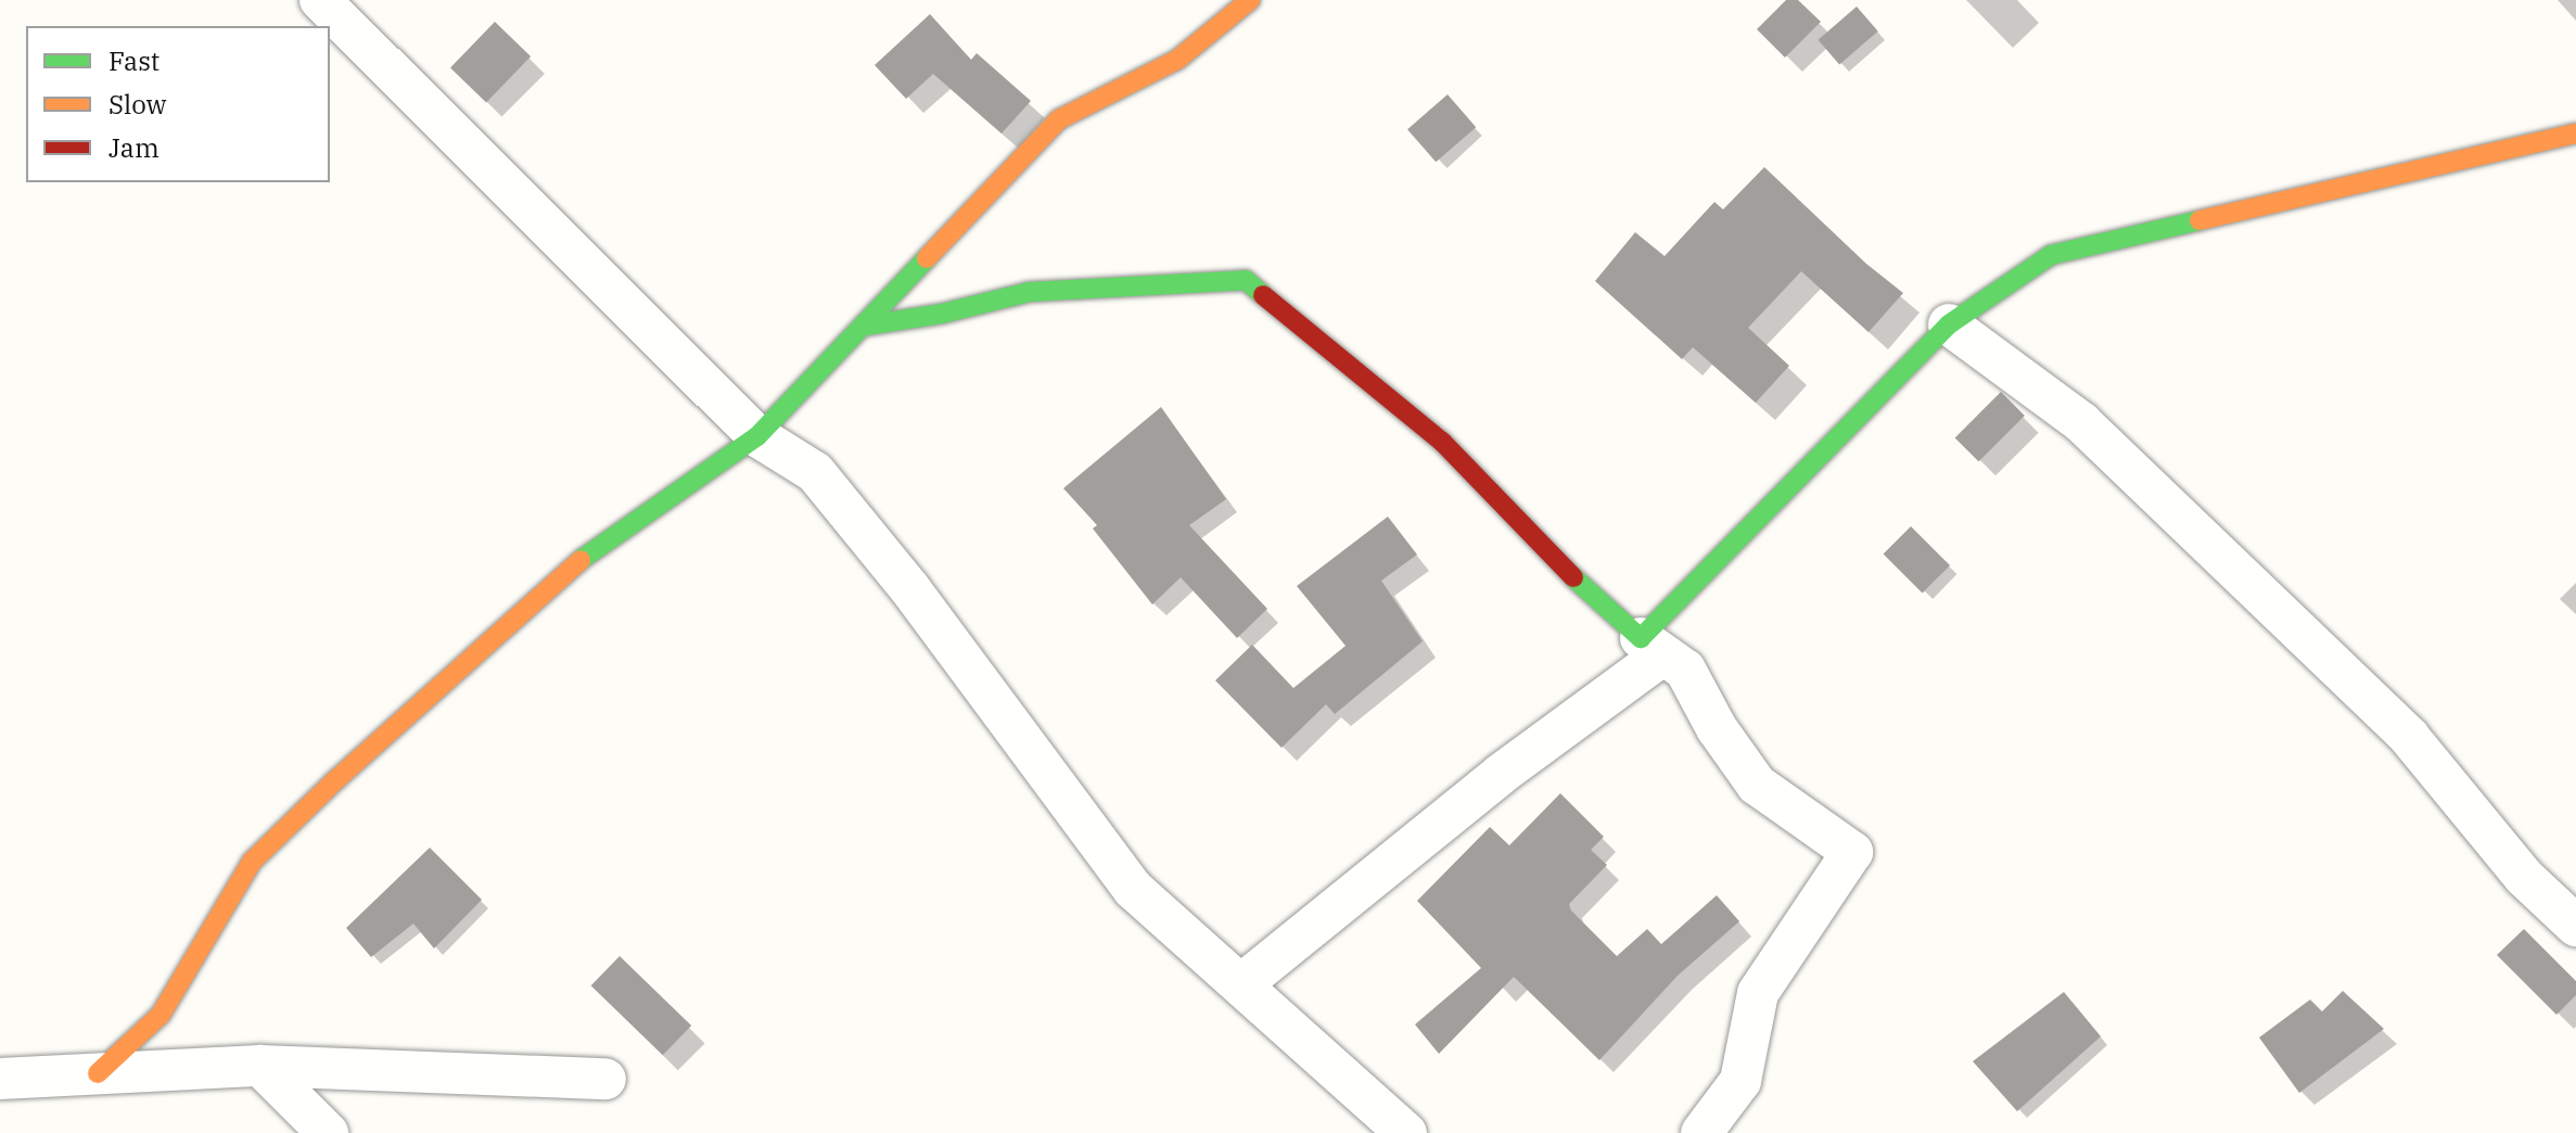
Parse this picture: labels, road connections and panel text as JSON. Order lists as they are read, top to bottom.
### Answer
{
  "legend": ["Fast", "Slow", "Jam"]
}
